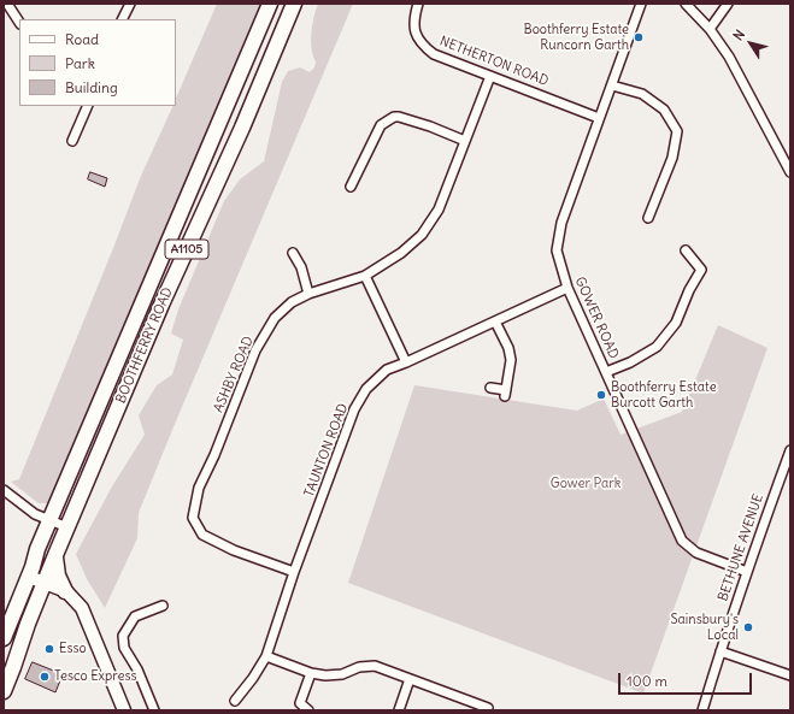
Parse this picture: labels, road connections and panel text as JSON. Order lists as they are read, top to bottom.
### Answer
{
  "streets": {
    "main road": ["A1105", "BOOTHFERRY ROAD"],
    "street": [
      "NETHERTON ROAD",
      "GOWER ROAD",
      "ASHBY ROAD",
      "TAUNTON ROAD",
      "BETHUNE AVENUE"
    ]
  },
  "crossings": [
    ["NETHERTON ROAD", "GOWER ROAD"],
    ["NETHERTON ROAD", "ASHBY ROAD"],
    ["GOWER ROAD", "TAUNTON ROAD"],
    ["GOWER ROAD", "BETHUNE AVENUE"],
    ["ASHBY ROAD", "TAUNTON ROAD"]
  ],
  "parks": ["Gower Park"],
  "places": [
    "Boothferry Estate Runcorn Garth",
    "Boothferry Estate Burcott Garth",
    "Sainsbury's Local",
    "Esso",
    "Tesco Express"
  ],
  "legend": ["Road", "Park", "Building"],
  "scale_bar": "100 m",
  "north": "top left"
}
